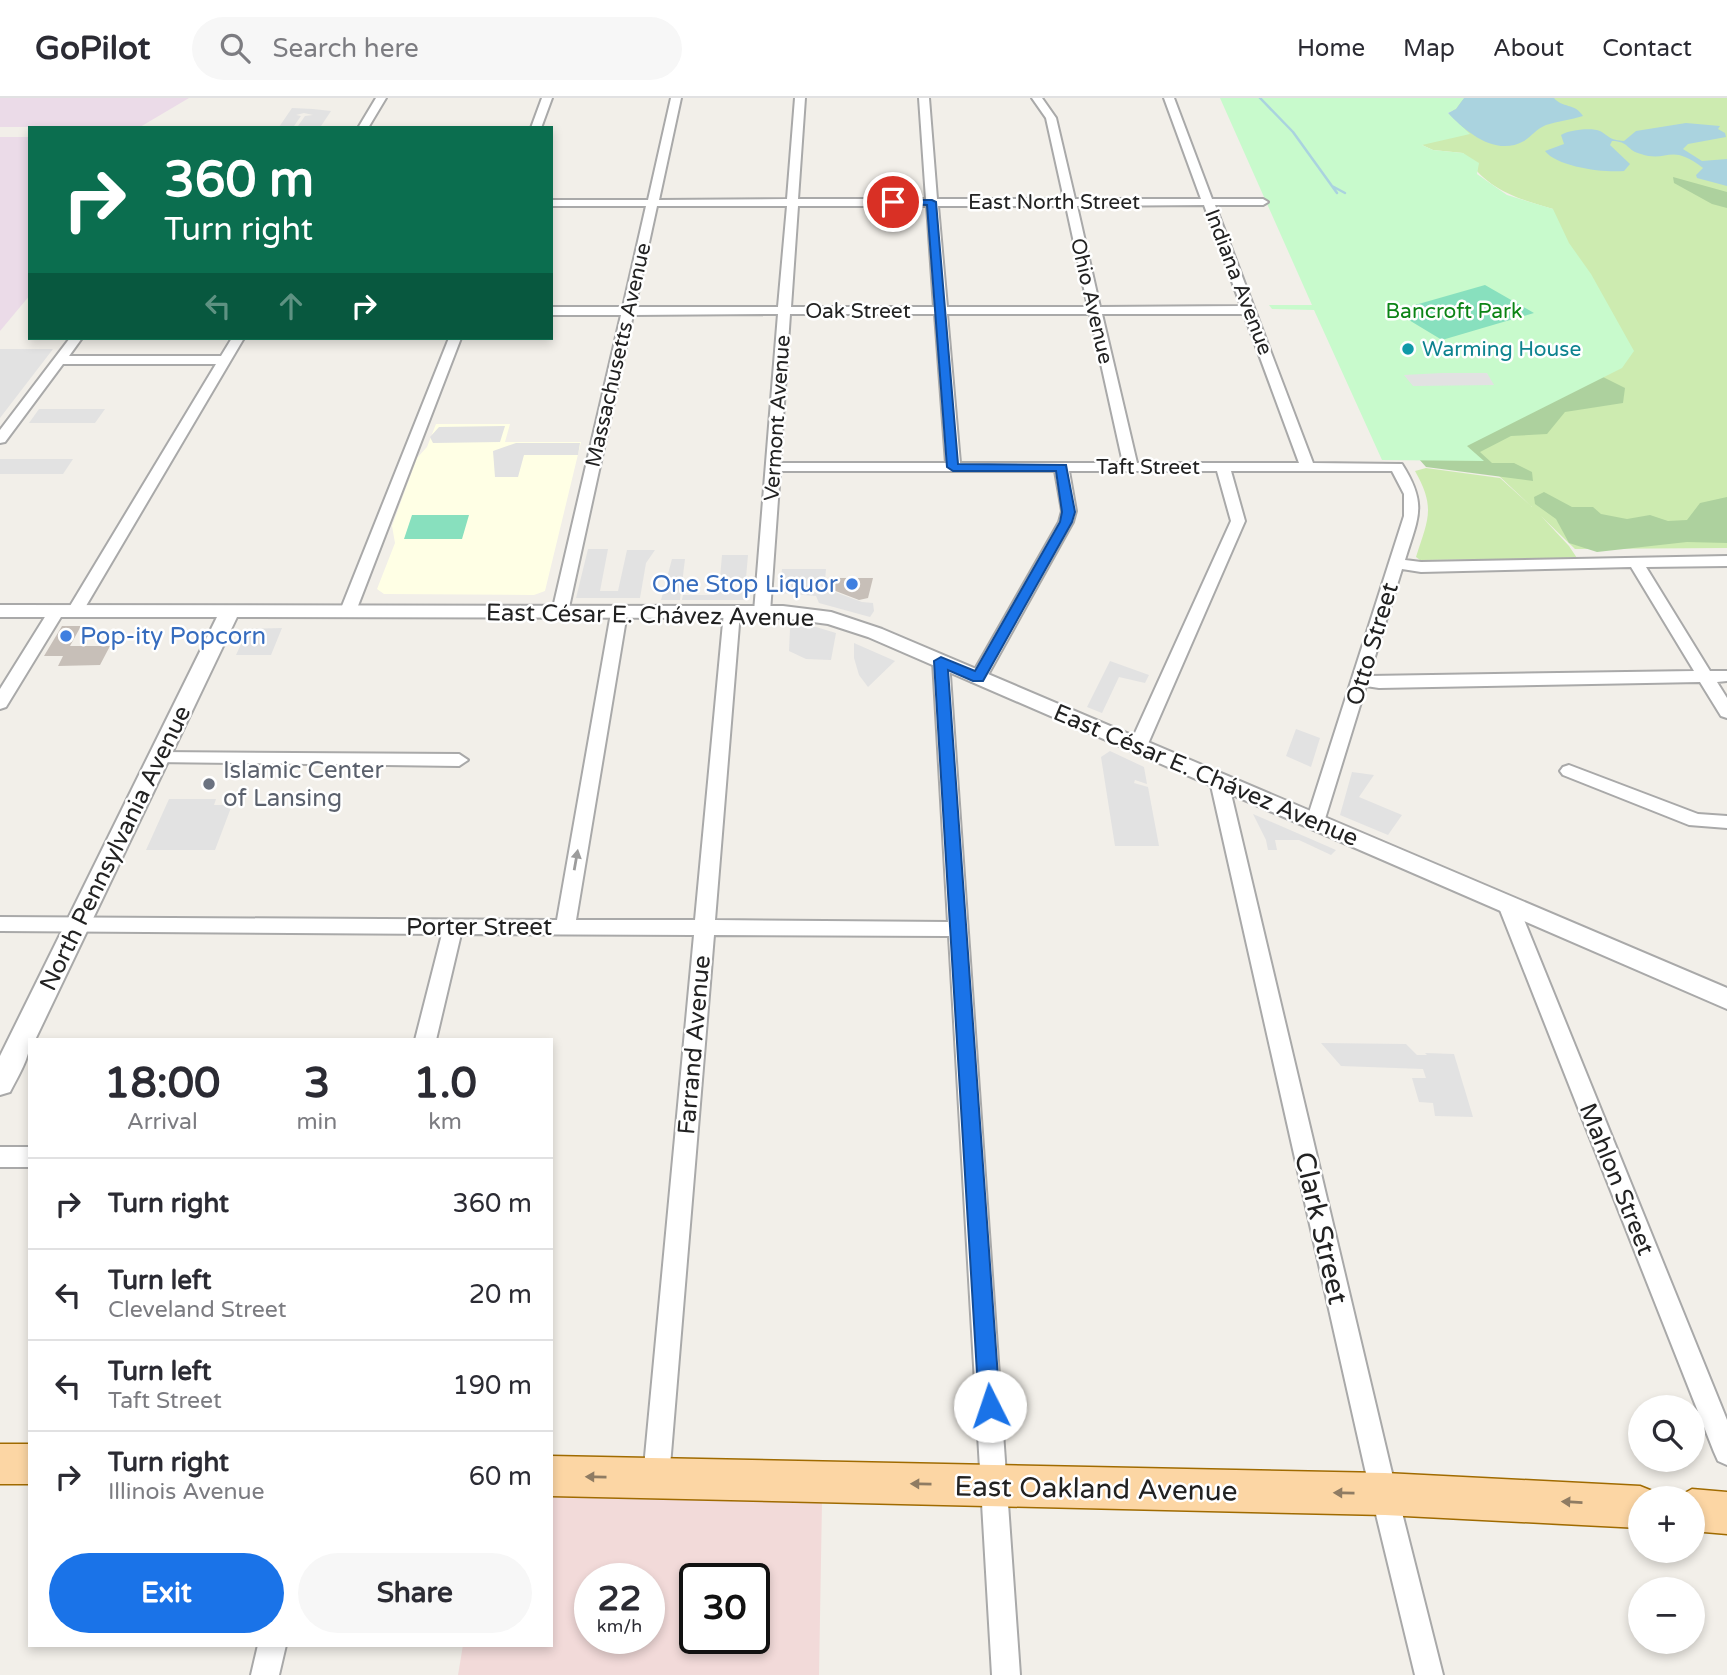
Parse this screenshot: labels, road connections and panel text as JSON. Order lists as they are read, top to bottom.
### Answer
{
  "streets": {
    "main road": ["East Oakland Avenue"],
    "street": [
      "East North Street",
      "Indiana Avenue",
      "Ohio Avenue",
      "Oak Street",
      "Massachusetts Avenue",
      "Vermont Avenue",
      "Taft Street",
      "East César E. Chávez Avenue",
      "Otto Street",
      "North Pennsylvania Avenue",
      "Porter Street",
      "Farrand Avenue",
      "Mahlon Street",
      "Clark Street"
    ]
  },
  "crossings": [
    ["East North Street", "Indiana Avenue"],
    ["East North Street", "Ohio Avenue"],
    ["East North Street", "Massachusetts Avenue"],
    ["East North Street", "Vermont Avenue"],
    ["Indiana Avenue", "Oak Street"],
    ["Indiana Avenue", "Taft Street"],
    ["Ohio Avenue", "Oak Street"],
    ["Ohio Avenue", "Taft Street"],
    ["Oak Street", "Massachusetts Avenue"],
    ["Oak Street", "Vermont Avenue"],
    ["Massachusetts Avenue", "East César E. Chávez Avenue"],
    ["Vermont Avenue", "Taft Street"],
    ["Vermont Avenue", "East César E. Chávez Avenue"],
    ["Taft Street", "Otto Street"],
    ["East César E. Chávez Avenue", "Otto Street"],
    ["East César E. Chávez Avenue", "North Pennsylvania Avenue"],
    ["East César E. Chávez Avenue", "Farrand Avenue"],
    ["East César E. Chávez Avenue", "Mahlon Street"],
    ["East César E. Chávez Avenue", "Clark Street"],
    ["North Pennsylvania Avenue", "Porter Street"],
    ["Porter Street", "Farrand Avenue"],
    ["Farrand Avenue", "East Oakland Avenue"],
    ["Clark Street", "East Oakland Avenue"]
  ],
  "one_way": ["East Oakland Avenue"],
  "parks": ["Bancroft Park"],
  "places": [
    "Warming House",
    "One Stop Liquor",
    "Pop-ity Popcorn",
    "Islamic Center of Lansing"
  ],
  "page": {
    "header": "GoPilot",
    "search": "Search here",
    "nav": [
      "Home",
      "Map",
      "About",
      "Contact"
    ],
    "turn": ["360 m", "Turn right"],
    "eta": [
      "18:00",
      "Arrival",
      "3",
      "min",
      "1.0",
      "km"
    ],
    "list": [
      {
        "name": "Turn right",
        "value": "360 m"
      },
      {
        "name": "Turn left",
        "note": "Cleveland Street",
        "value": "20 m"
      },
      {
        "name": "Turn left",
        "note": "Taft Street",
        "value": "190 m"
      },
      {
        "name": "Turn right",
        "note": "Illinois Avenue",
        "value": "60 m"
      }
    ],
    "map_buttons": ["+", "−"],
    "buttons": ["Exit", "Share"],
    "speed": "22 km/h",
    "limit": "30"
  }
}
